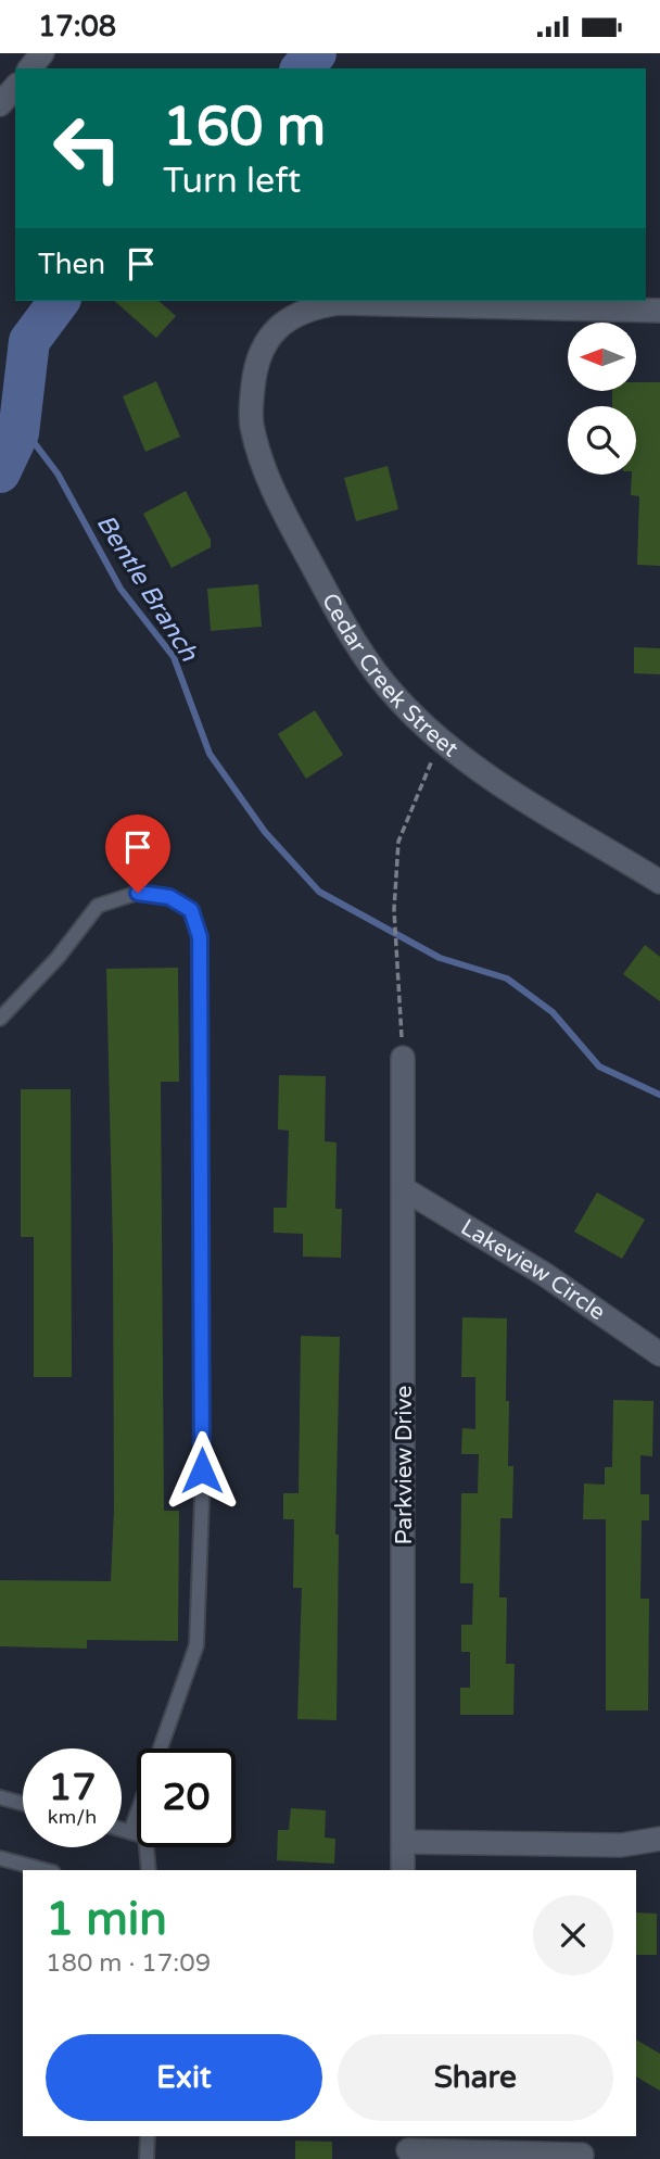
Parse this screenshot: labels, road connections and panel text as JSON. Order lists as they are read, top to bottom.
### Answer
{
  "streets": {
    "street": ["Cedar Creek Street", "Lakeview Circle", "Parkview Drive"]
  },
  "crossings": [
    ["Lakeview Circle", "Parkview Drive"]
  ],
  "water": ["Bentle Branch"],
  "north": "left",
  "page": {
    "status": "17:08",
    "turn": ["160 m", "Turn left"],
    "then": "Then",
    "speed": "17 km/h",
    "limit": "20",
    "heading": ["1 min", "180 m · 17:09"],
    "buttons": ["Exit", "Share"]
  }
}
